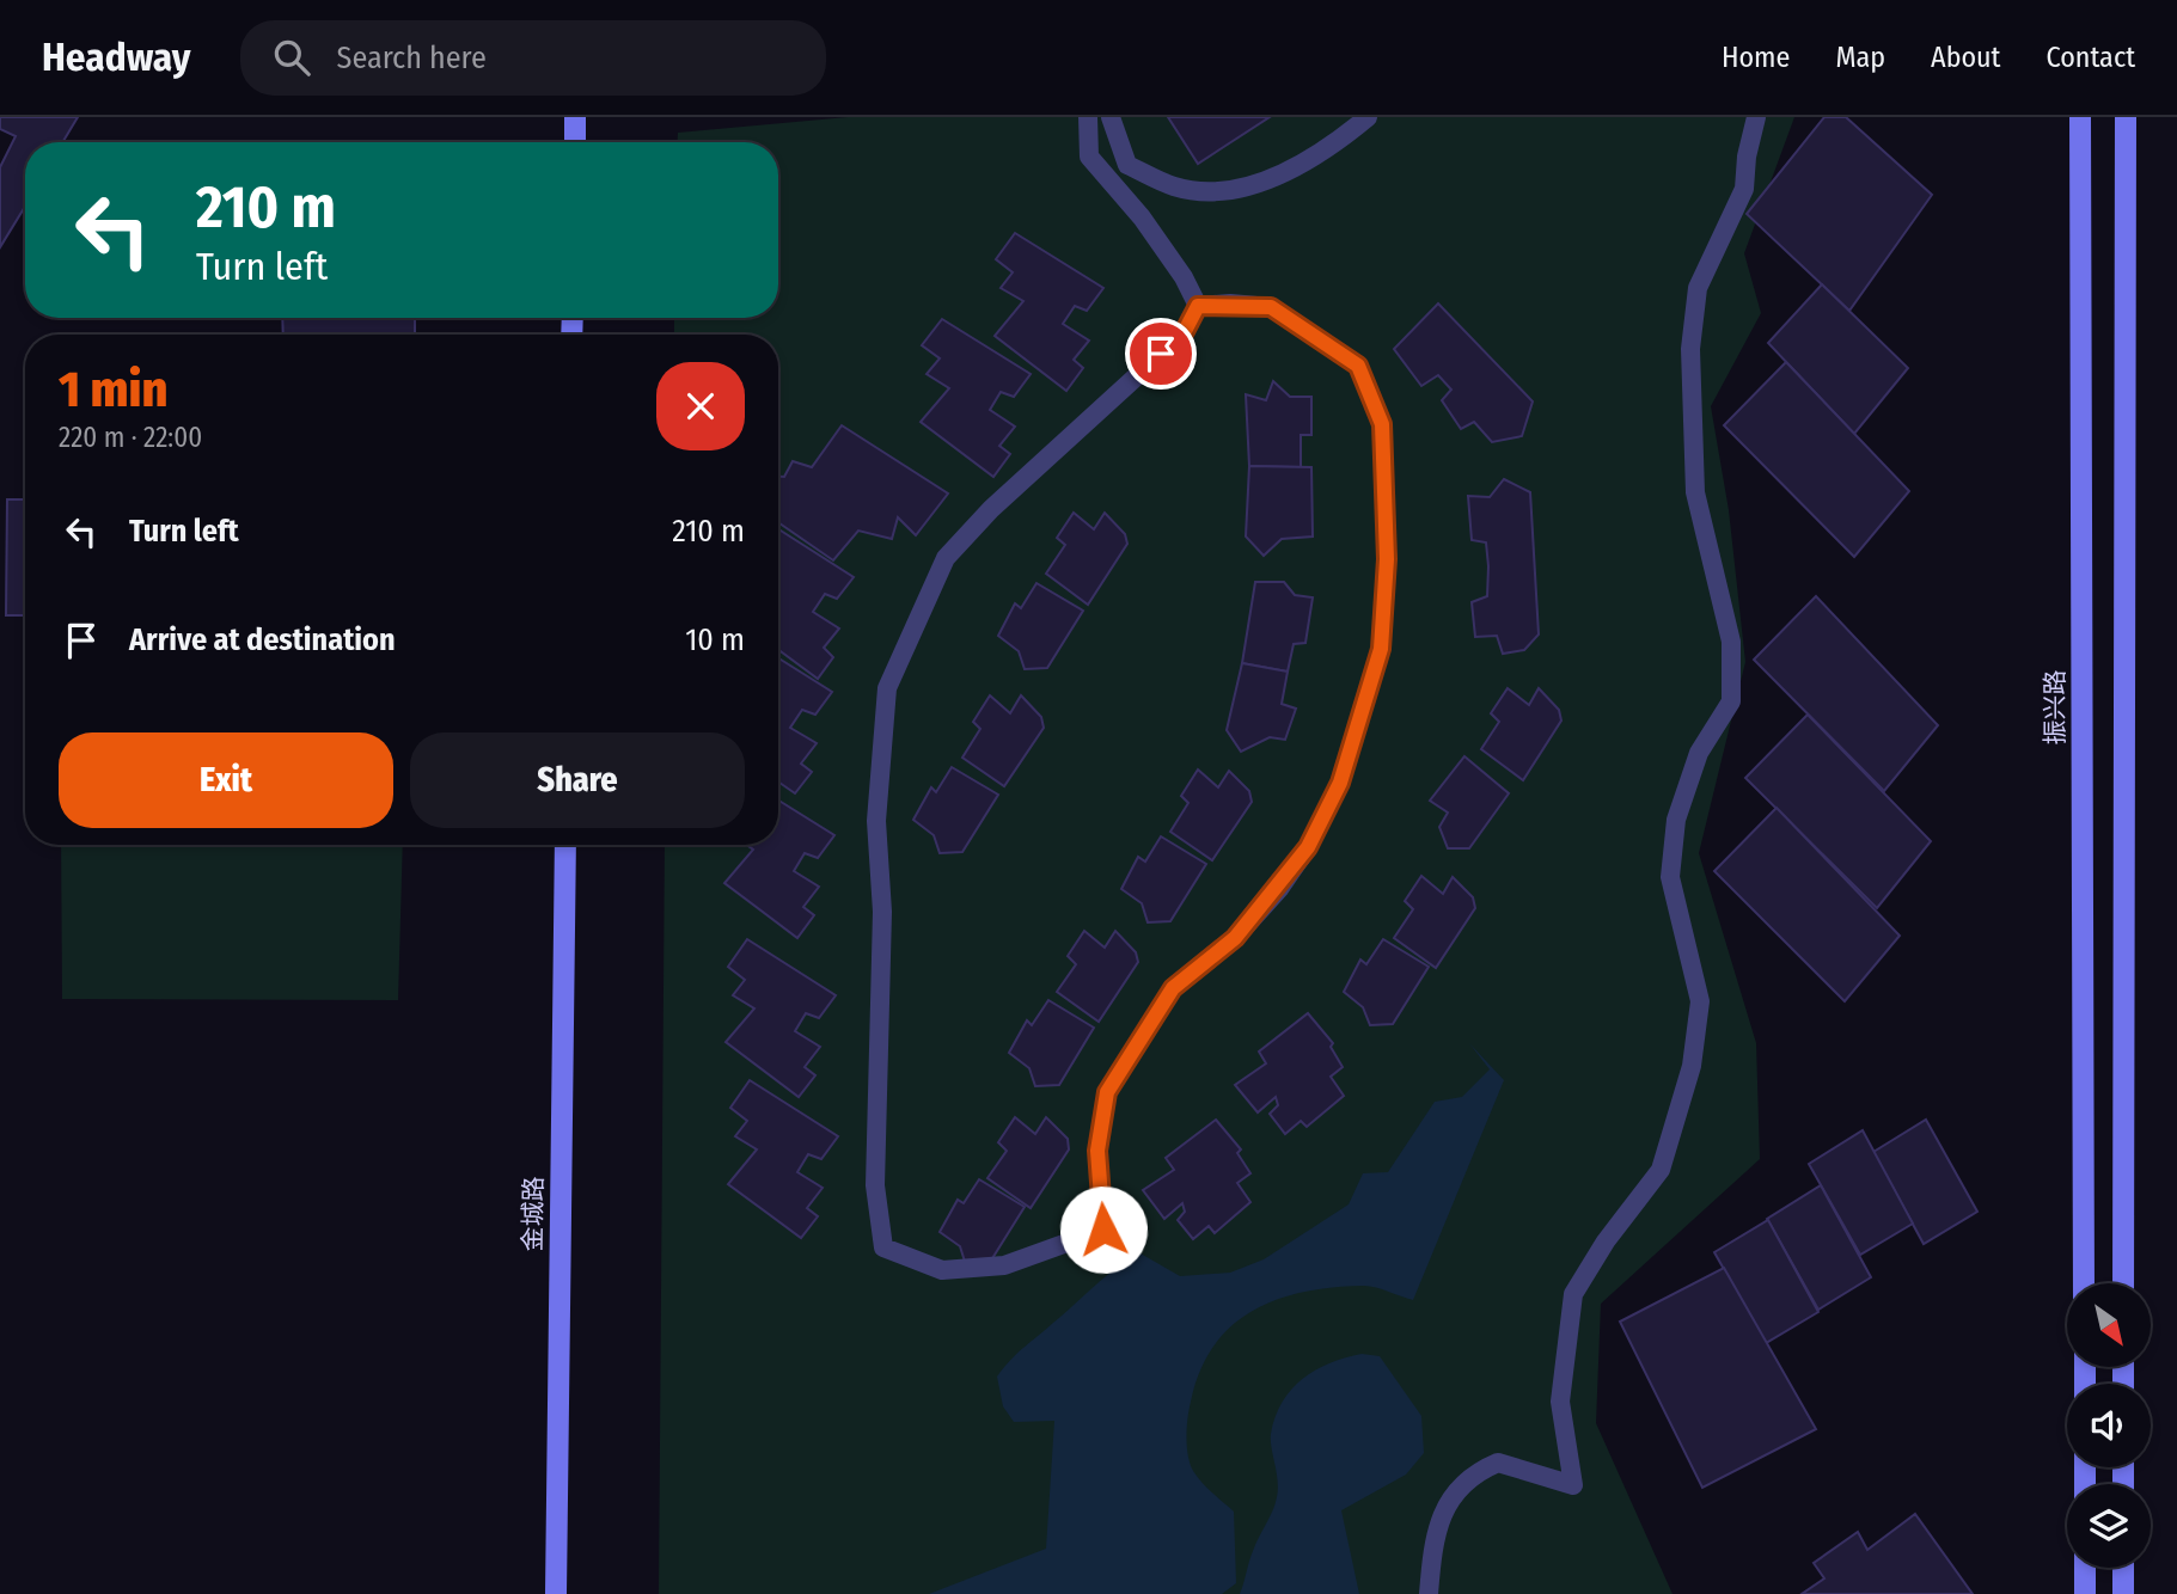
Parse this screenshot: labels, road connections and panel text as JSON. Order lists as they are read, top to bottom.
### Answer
{
  "streets": {
    "street": ["振兴路", "金城路"]
  },
  "north": "bottom right",
  "page": {
    "header": "Headway",
    "search": "Search here",
    "nav": [
      "Home",
      "Map",
      "About",
      "Contact"
    ],
    "turn": ["210 m", "Turn left"],
    "heading": ["1 min", "220 m · 22:00"],
    "list": [
      {
        "name": "Turn left",
        "value": "210 m"
      },
      {
        "name": "Arrive at destination",
        "value": "10 m"
      }
    ],
    "buttons": ["Exit", "Share"]
  }
}
